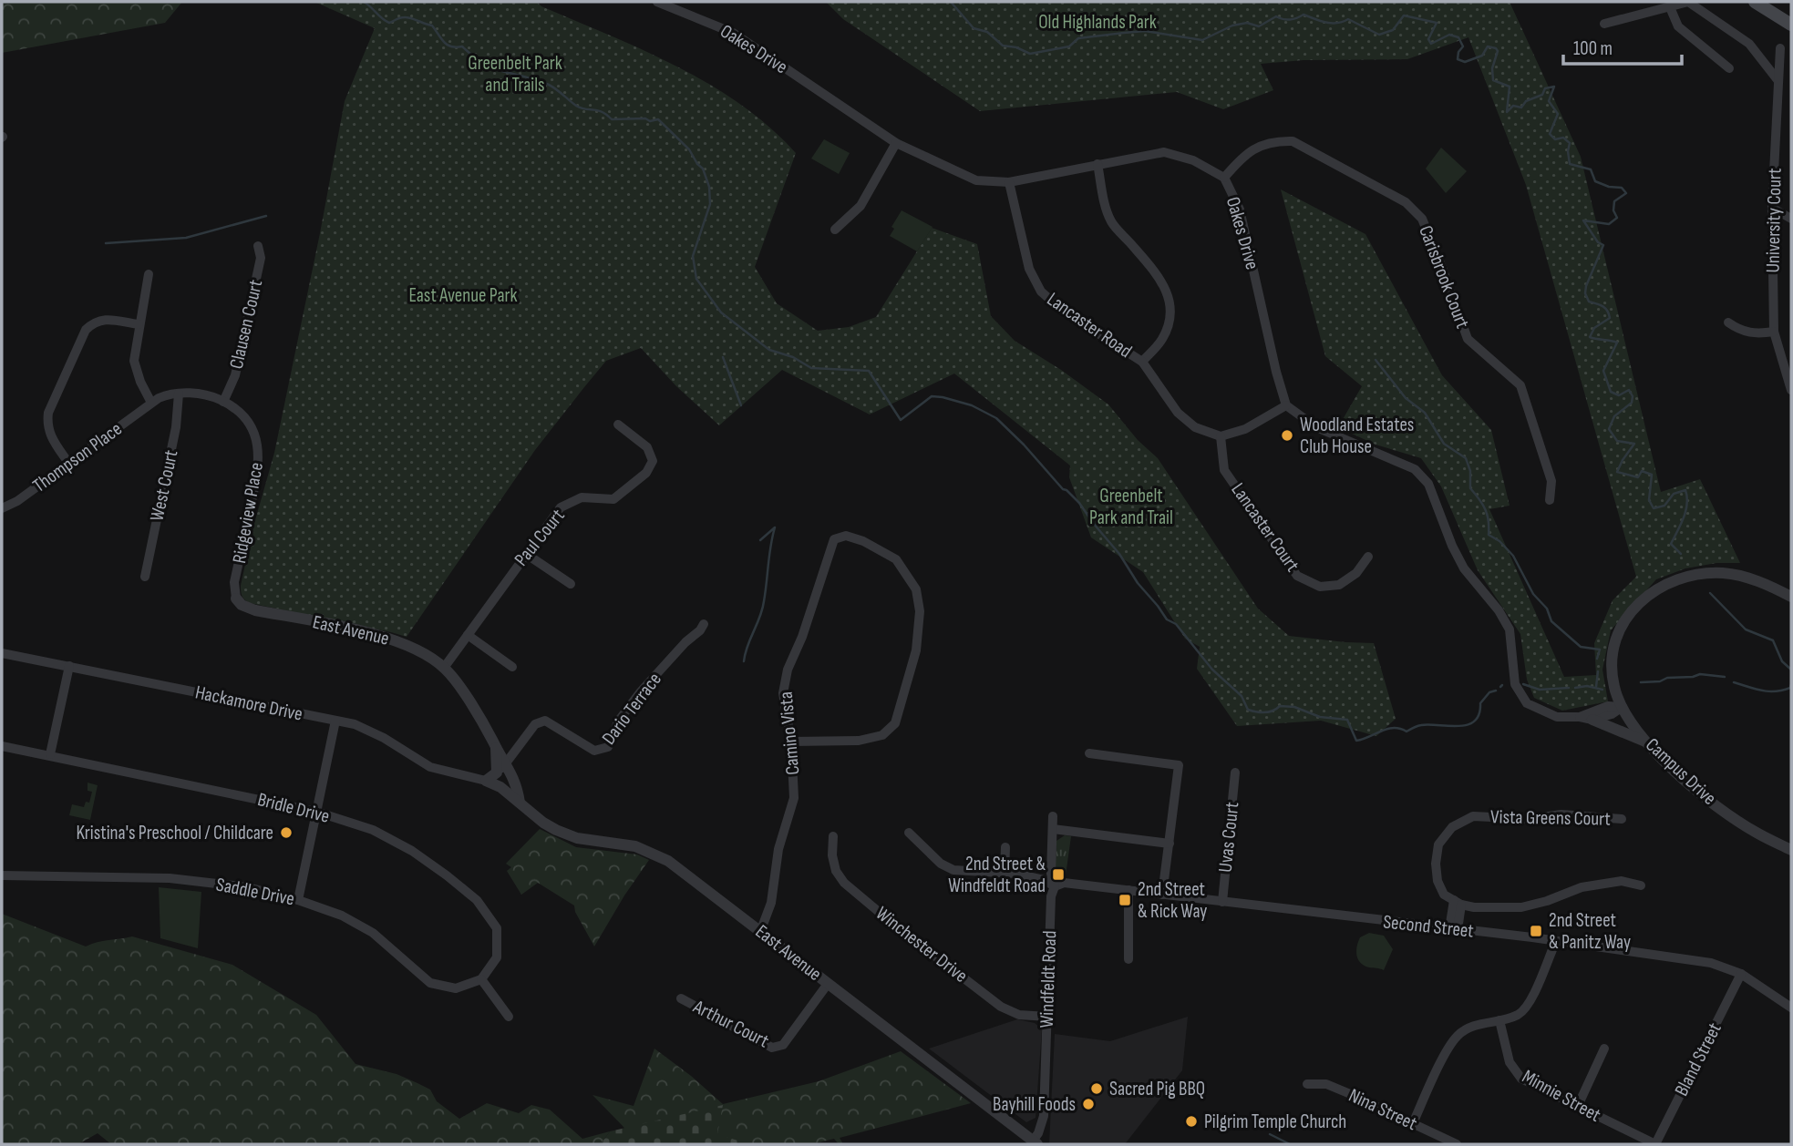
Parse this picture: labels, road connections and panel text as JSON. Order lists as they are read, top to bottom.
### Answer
{
  "streets": {
    "street": [
      "Oakes Drive",
      "University Court",
      "Carisbrook Court",
      "Clausen Court",
      "Lancaster Road",
      "Thompson Place",
      "West Court",
      "Ridgeview Place",
      "Lancaster Court",
      "Paul Court",
      "East Avenue",
      "Hackamore Drive",
      "Dario Terrace",
      "Camino Vista",
      "Campus Drive",
      "Bridle Drive",
      "Vista Greens Court",
      "Uvas Court",
      "Saddle Drive",
      "Second Street",
      "Winchester Drive",
      "Windfeldt Road",
      "Arthur Court",
      "Bland Street",
      "Minnie Street",
      "Nina Street"
    ]
  },
  "crossings": [
    ["Oakes Drive", "Carisbrook Court"],
    ["Oakes Drive", "Lancaster Road"],
    ["Clausen Court", "Ridgeview Place"],
    ["Lancaster Road", "Lancaster Court"],
    ["Thompson Place", "Ridgeview Place"],
    ["West Court", "Ridgeview Place"],
    ["Ridgeview Place", "East Avenue"],
    ["Paul Court", "East Avenue"],
    ["East Avenue", "Hackamore Drive"],
    ["East Avenue", "Dario Terrace"],
    ["East Avenue", "Camino Vista"],
    ["East Avenue", "Windfeldt Road"],
    ["East Avenue", "Arthur Court"],
    ["Bridle Drive", "Saddle Drive"],
    ["Uvas Court", "Second Street"],
    ["Second Street", "Windfeldt Road"],
    ["Second Street", "Bland Street"],
    ["Winchester Drive", "Windfeldt Road"],
    ["Bland Street", "Minnie Street"]
  ],
  "parks": [
    "Old Highlands Park",
    "Greenbelt Park and Trails",
    "East Avenue Park",
    "Greenbelt Park and Trail"
  ],
  "places": {
    "other": [
      "Woodland Estates Club House",
      "Kristina's Preschool / Childcare",
      "Sacred Pig BBQ",
      "Bayhill Foods",
      "Pilgrim Temple Church"
    ],
    "transit": ["2nd Street & Windfeldt Road", "2nd Street & Rick Way", "2nd Street & Panitz Way"]
  },
  "scale_bar": "100 m"
}
